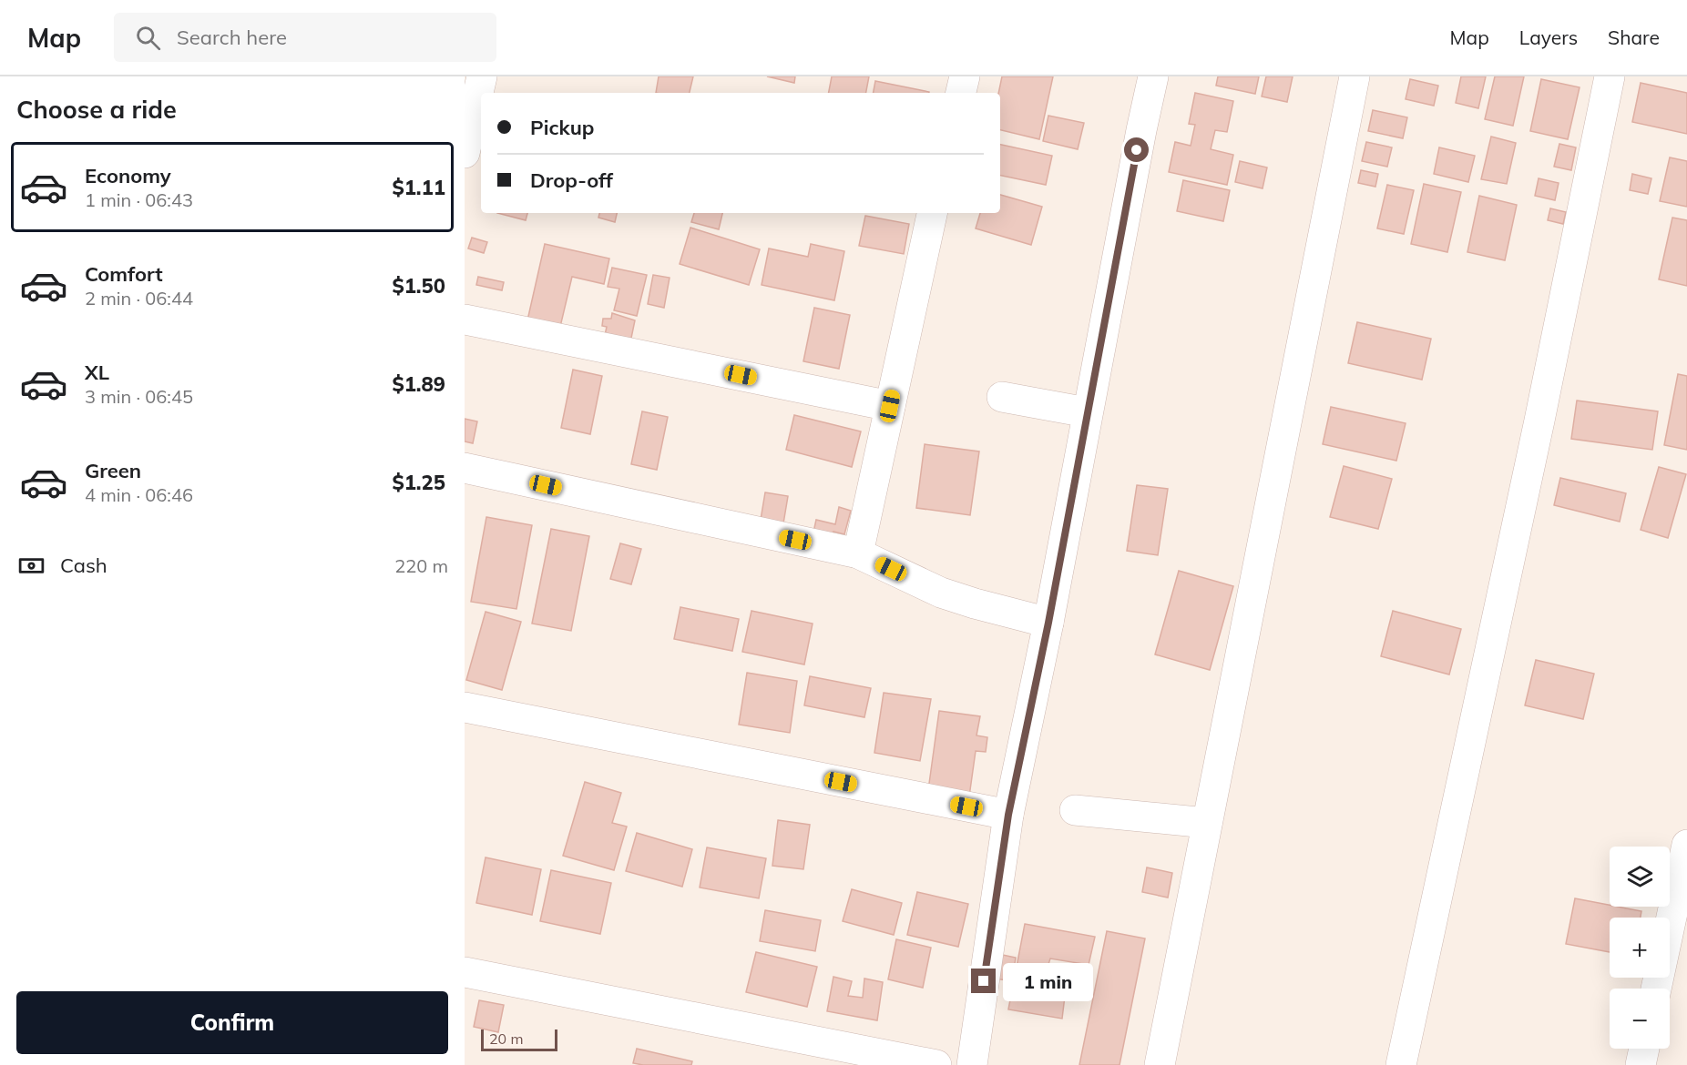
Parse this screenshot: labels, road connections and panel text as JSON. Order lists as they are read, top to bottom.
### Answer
{
  "scale_bar": "20 m",
  "page": {
    "header": "Map",
    "search": "Search here",
    "nav": ["Map", "Layers", "Share"],
    "heading": "Choose a ride",
    "banner": ["Pickup", "Drop-off"],
    "list": [
      {
        "name": "Economy",
        "note": "1 min · 06:43",
        "value": "$1.11"
      },
      {
        "name": "Comfort",
        "note": "2 min · 06:44",
        "value": "$1.50"
      },
      {
        "name": "XL",
        "note": "3 min · 06:45",
        "value": "$1.89"
      },
      {
        "name": "Green",
        "note": "4 min · 06:46",
        "value": "$1.25"
      }
    ],
    "pay": ["Cash", "220 m"],
    "map_buttons": ["+", "−"],
    "bubble": "1 min",
    "buttons": "Confirm",
    "scale": "20 m"
  }
}
